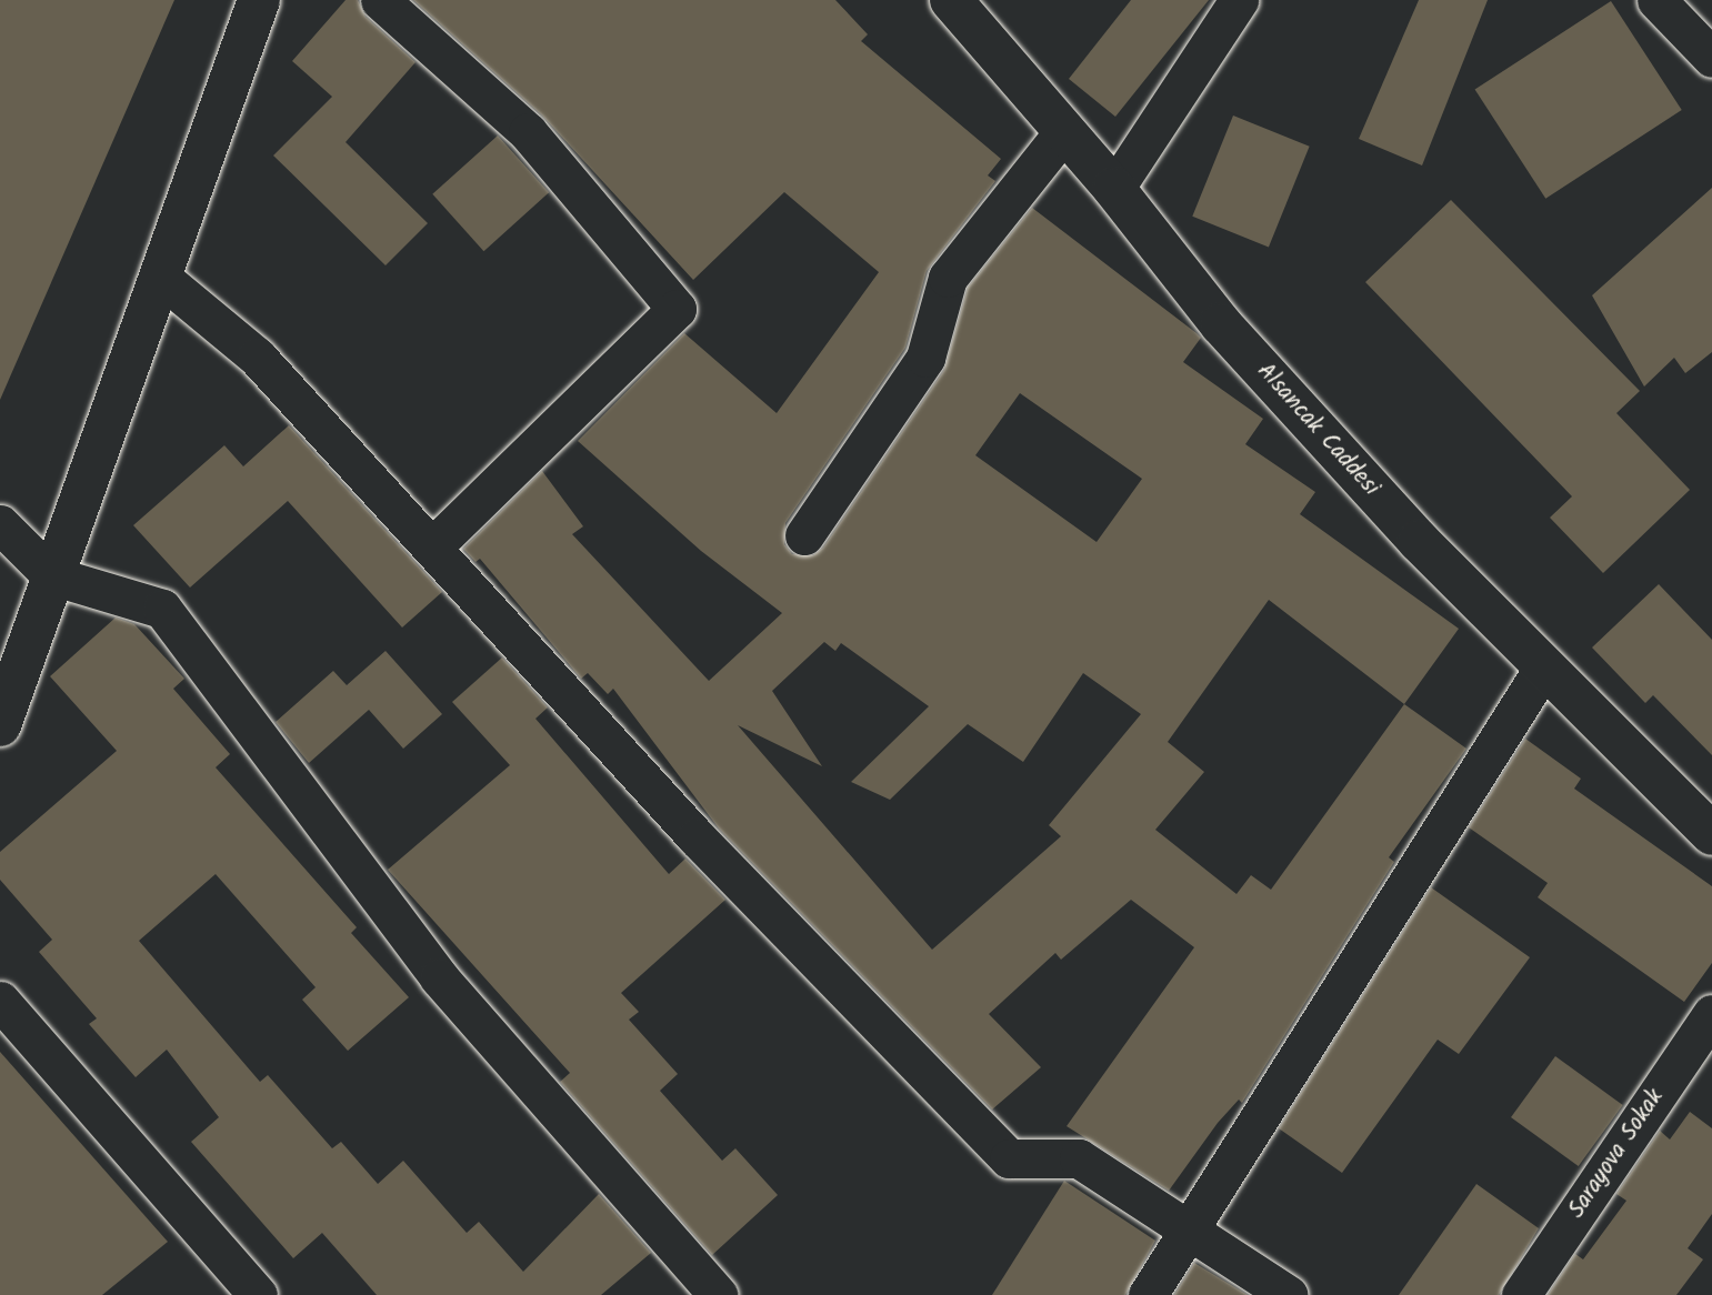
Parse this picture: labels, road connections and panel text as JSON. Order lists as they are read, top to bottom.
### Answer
{
  "streets": {
    "street": ["Alsancak Caddesi", "Sarayova Sokak"]
  }
}
